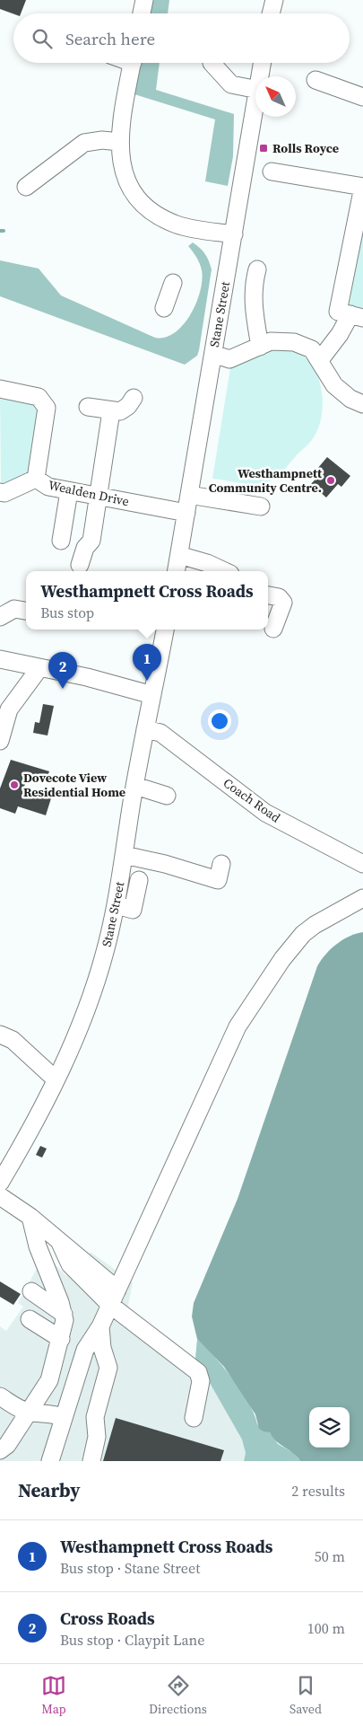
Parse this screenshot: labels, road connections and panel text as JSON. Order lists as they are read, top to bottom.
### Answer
{
  "streets": {
    "street": ["Stane Street", "Wealden Drive", "Coach Road"]
  },
  "crossings": [
    ["Stane Street", "Wealden Drive"],
    ["Stane Street", "Coach Road"]
  ],
  "places": {
    "transit": ["Rolls Royce"],
    "other": ["Westhampnett Community Centre.", "Dovecote View Residential Home"]
  },
  "north": "top left",
  "page": {
    "search": "Search here",
    "popup": ["Westhampnett Cross Roads", "Bus stop"],
    "pins": ["1", "2"],
    "heading": ["Nearby", "2 results"],
    "list": [
      {
        "mark": "1",
        "name": "Westhampnett Cross Roads",
        "note": "Bus stop · Stane Street",
        "value": "50 m"
      },
      {
        "mark": "2",
        "name": "Cross Roads",
        "note": "Bus stop · Claypit Lane",
        "value": "100 m"
      }
    ],
    "nav": ["Map", "Directions", "Saved"]
  }
}
